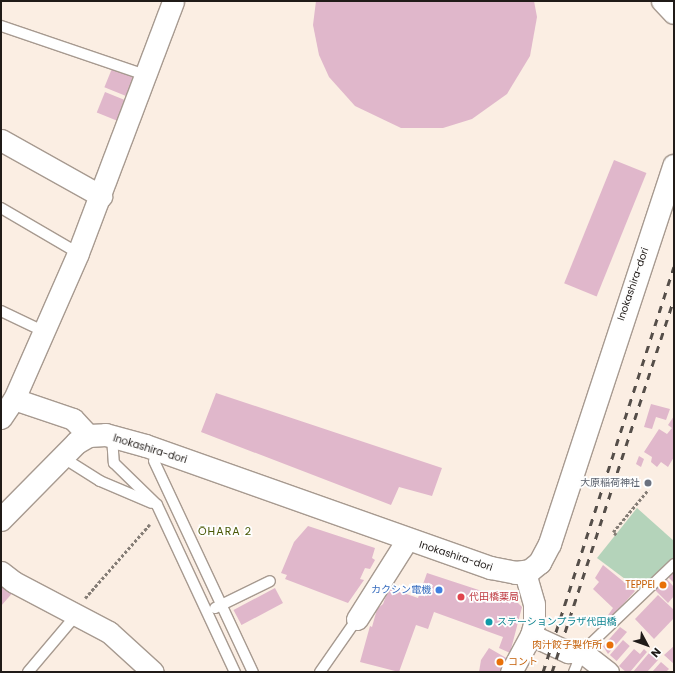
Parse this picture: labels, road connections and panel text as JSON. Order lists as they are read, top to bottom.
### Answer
{
  "streets": {
    "main road": ["Inokashira-dori"]
  },
  "districts": ["ŌHARA 2"],
  "places": [
    "大原稲荷神社",
    "TEPPEI",
    "カクシン電機",
    "代田橋薬局",
    "ステーションプラザ代田橋",
    "肉汁餃子製作所",
    "コント"
  ],
  "north": "bottom right"
}
